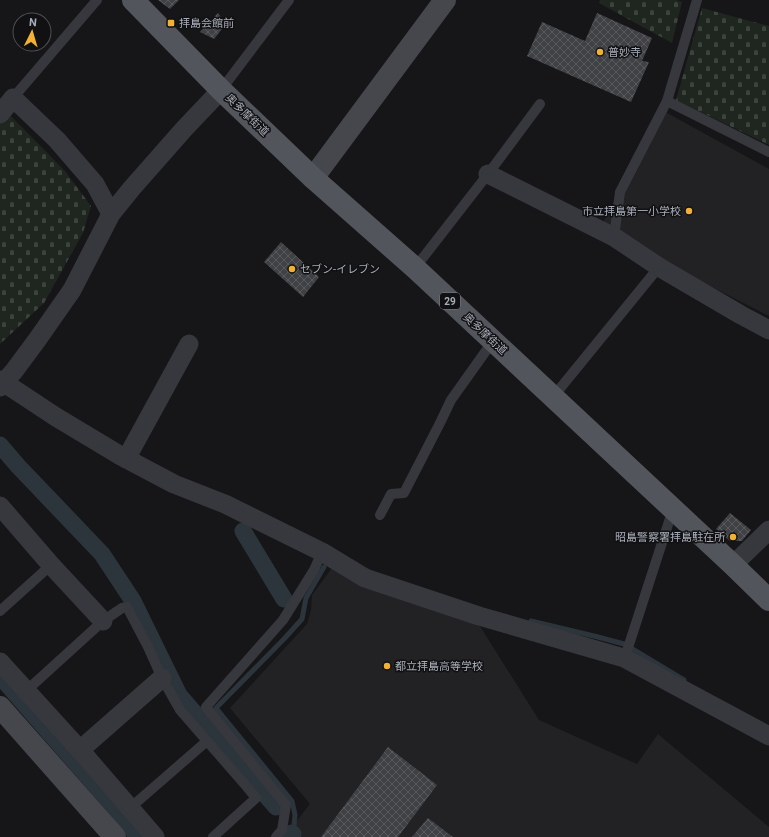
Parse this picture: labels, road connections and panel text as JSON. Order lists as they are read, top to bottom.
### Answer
{
  "streets": {
    "main road": ["奥多摩街道", "29"]
  },
  "places": {
    "transit": ["拝島会館前"],
    "other": [
      "普妙寺",
      "市立拝島第一小学校",
      "セブン-イレブン",
      "昭島警察署拝島駐在所",
      "都立拝島高等学校"
    ]
  },
  "north": "top"
}
